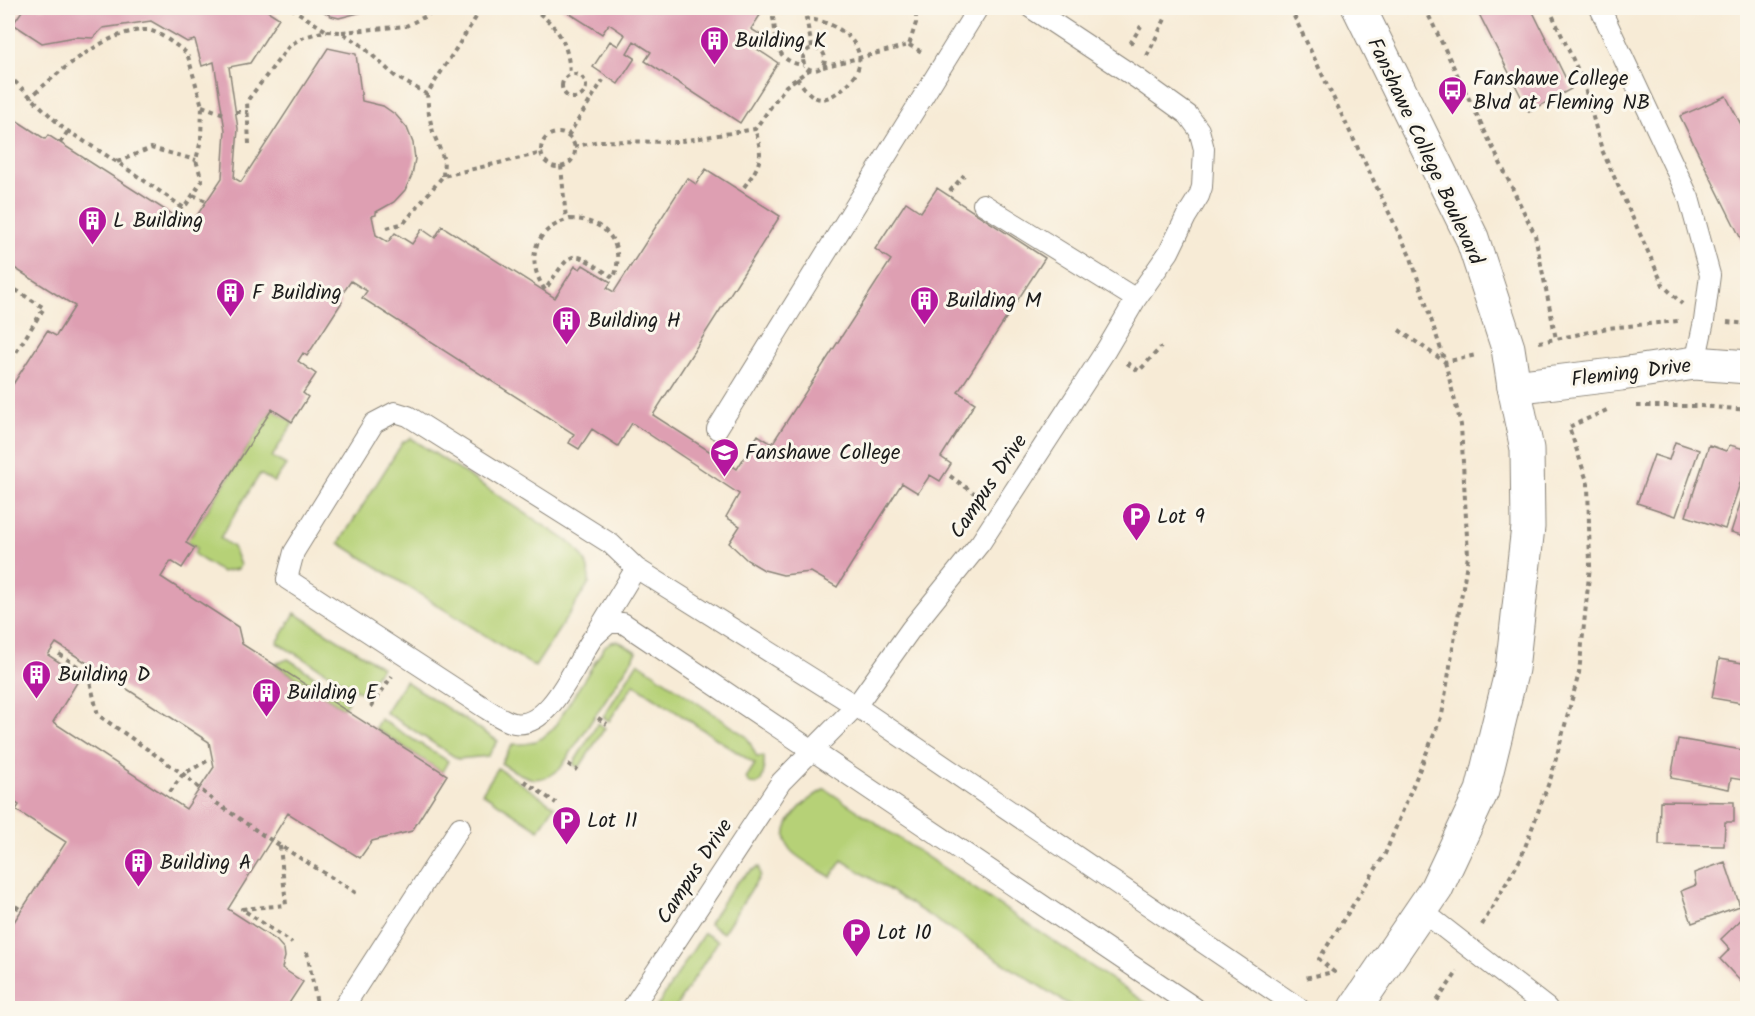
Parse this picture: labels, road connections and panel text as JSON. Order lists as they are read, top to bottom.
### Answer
{
  "streets": {
    "street": ["Fanshawe College Boulevard", "Fleming Drive"],
    "lane": ["Campus Drive"]
  },
  "crossings": [
    ["Fanshawe College Boulevard", "Fleming Drive"]
  ],
  "places": {
    "building": [
      "Building K",
      "L Building",
      "F Building",
      "Building M",
      "Building H",
      "Building D",
      "Building E",
      "Building A"
    ],
    "bus stop": ["Fanshawe College Blvd at Fleming NB"],
    "school or university": ["Fanshawe College"],
    "parking": ["Lot 9", "Lot 11", "Lot 10"]
  }
}
